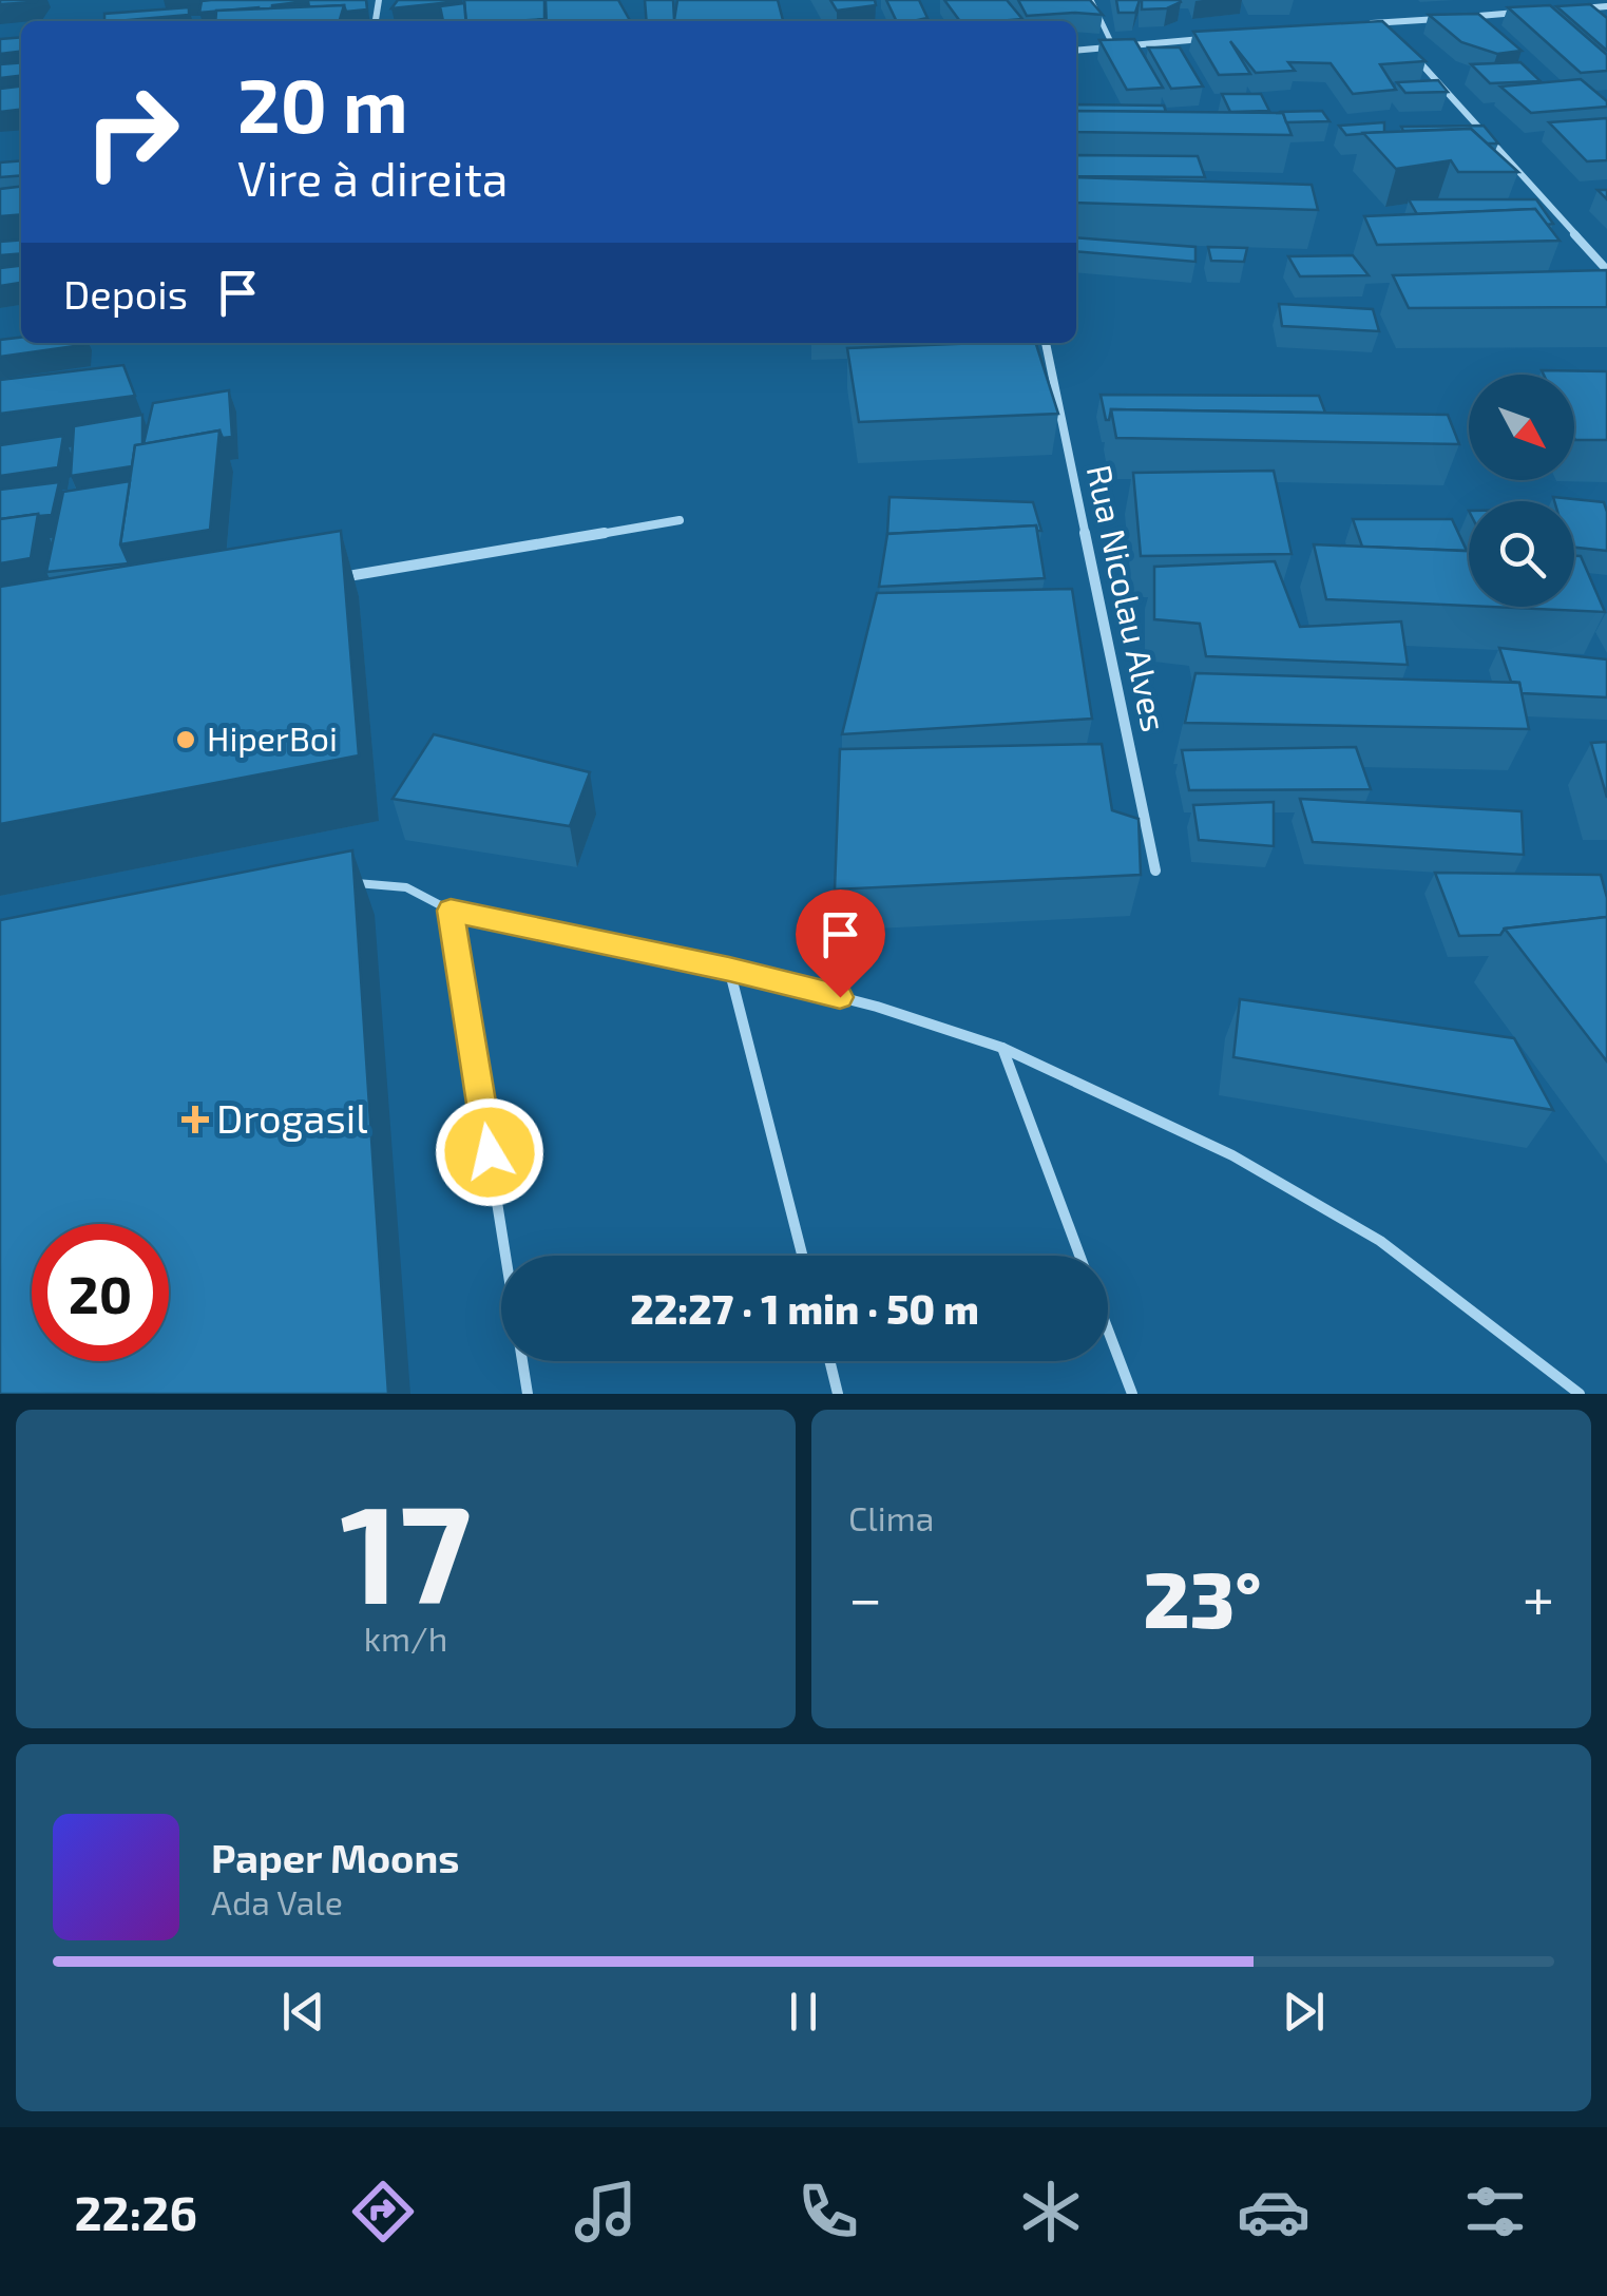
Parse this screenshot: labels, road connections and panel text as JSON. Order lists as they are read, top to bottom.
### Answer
{
  "streets": {
    "street": ["Rua Nicolau Alves"]
  },
  "places": {
    "other": ["HiperBoi"],
    "health": ["Drogasil"]
  },
  "north": "bottom right",
  "page": {
    "turn": ["20 m", "Vire à direita"],
    "then": "Depois",
    "limit": "20",
    "trip": "22:27 · 1 min · 50 m",
    "tile": [
      ["17", "km/h"],
      "Clima"
    ],
    "heat": ["−", "23°", "+"],
    "song": ["Paper Moons", "Ada Vale"],
    "tabs": "22:26"
  }
}
